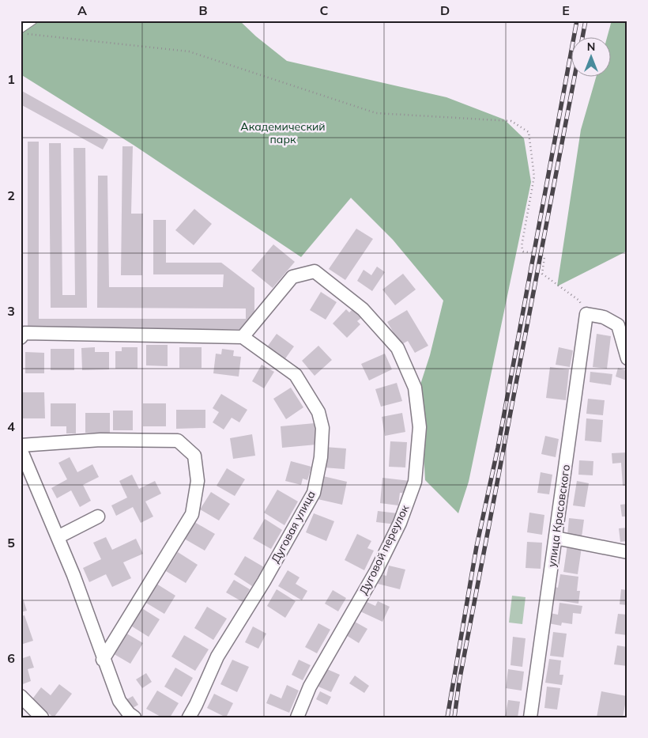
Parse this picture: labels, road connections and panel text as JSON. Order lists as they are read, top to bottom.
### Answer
{
  "streets": {
    "street": ["улица Красовского", "Дуговая улица", "Дуговой переулок"]
  },
  "crossings": [
    ["Дуговая улица", "Дуговой переулок"]
  ],
  "parks": ["Академический парк"],
  "north": "top",
  "grid": {
    "columns": [
      "A",
      "B",
      "C",
      "D",
      "E"
    ],
    "rows": [
      "1",
      "2",
      "3",
      "4",
      "5",
      "6"
    ]
  }
}
